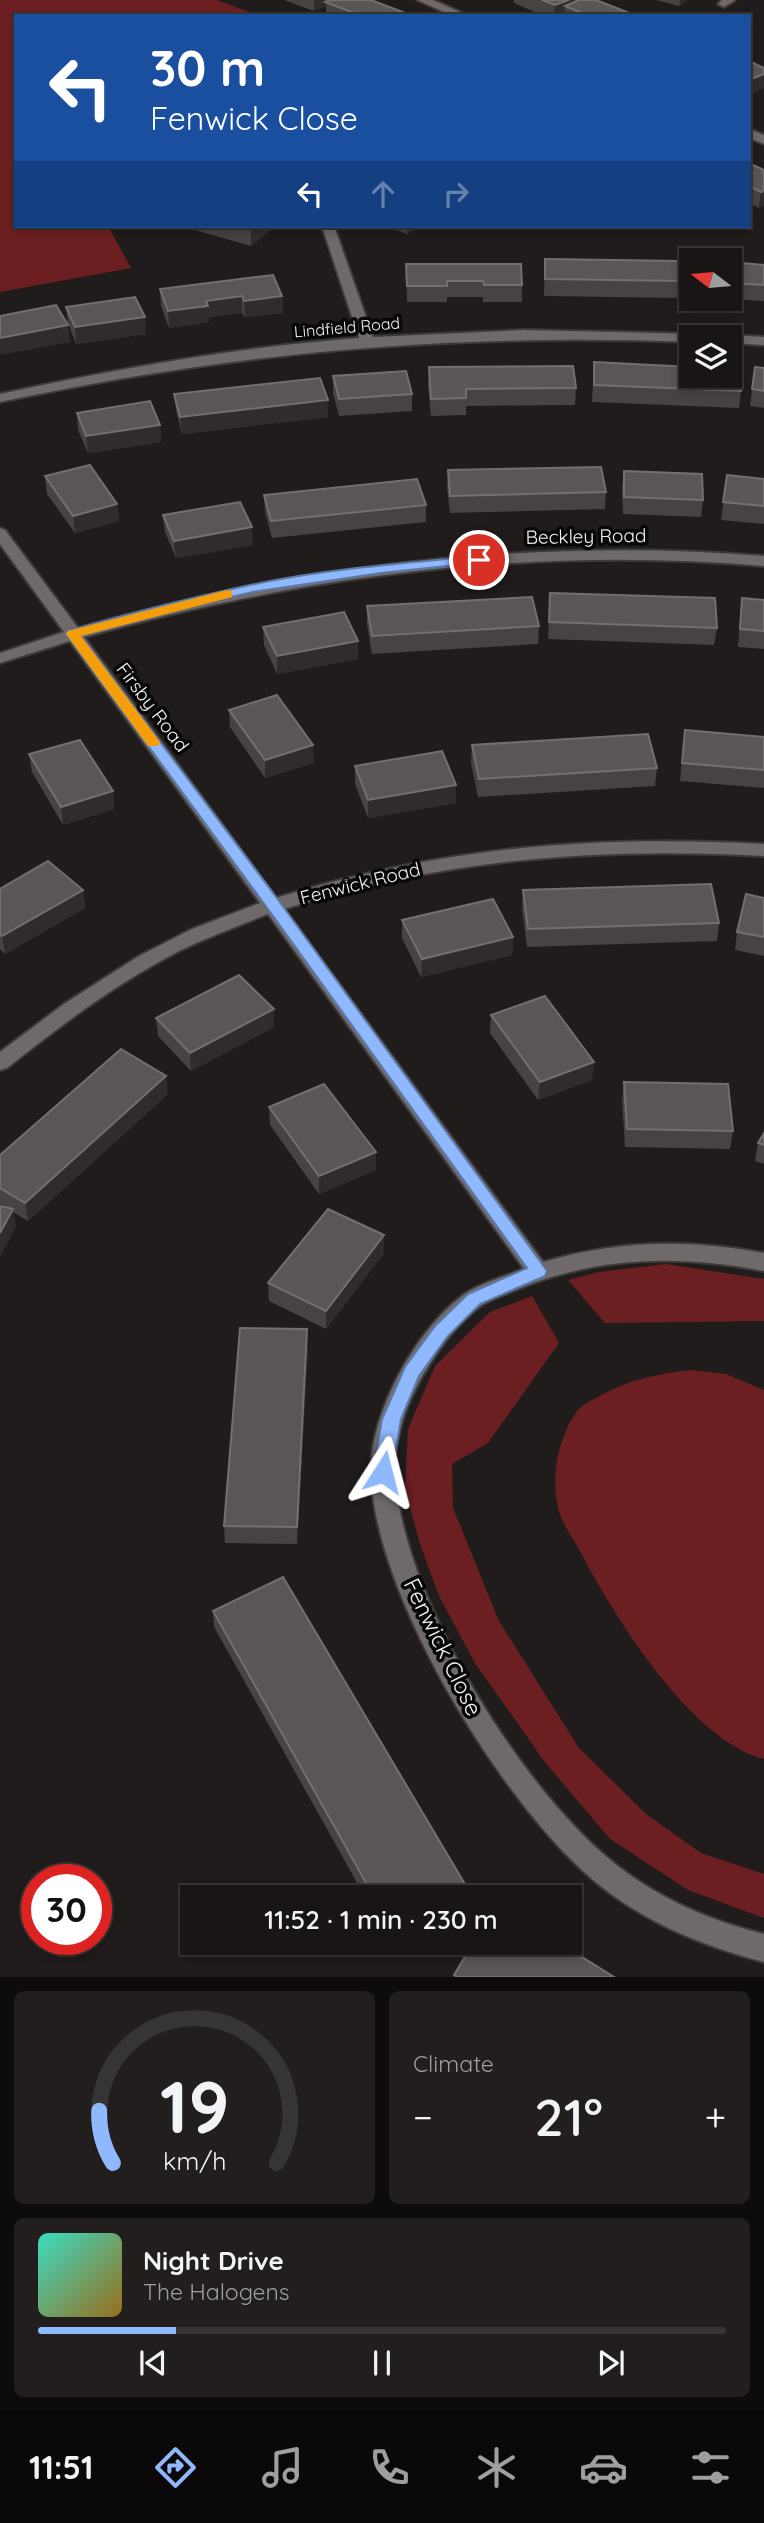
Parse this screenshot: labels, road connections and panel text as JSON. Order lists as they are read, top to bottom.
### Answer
{
  "streets": {
    "street": [
      "Lindfield Road",
      "Beckley Road",
      "Firsby Road",
      "Fenwick Road",
      "Fenwick Close"
    ]
  },
  "crossings": [
    ["Beckley Road", "Firsby Road"],
    ["Firsby Road", "Fenwick Road"]
  ],
  "north": "left",
  "page": {
    "turn": ["30 m", "Fenwick Close"],
    "limit": "30",
    "trip": "11:52 · 1 min · 230 m",
    "tile": "Climate",
    "heat": ["−", "21°", "+"],
    "song": ["Night Drive", "The Halogens"],
    "tabs": "11:51",
    "gauge": ["19", "km/h"]
  }
}
